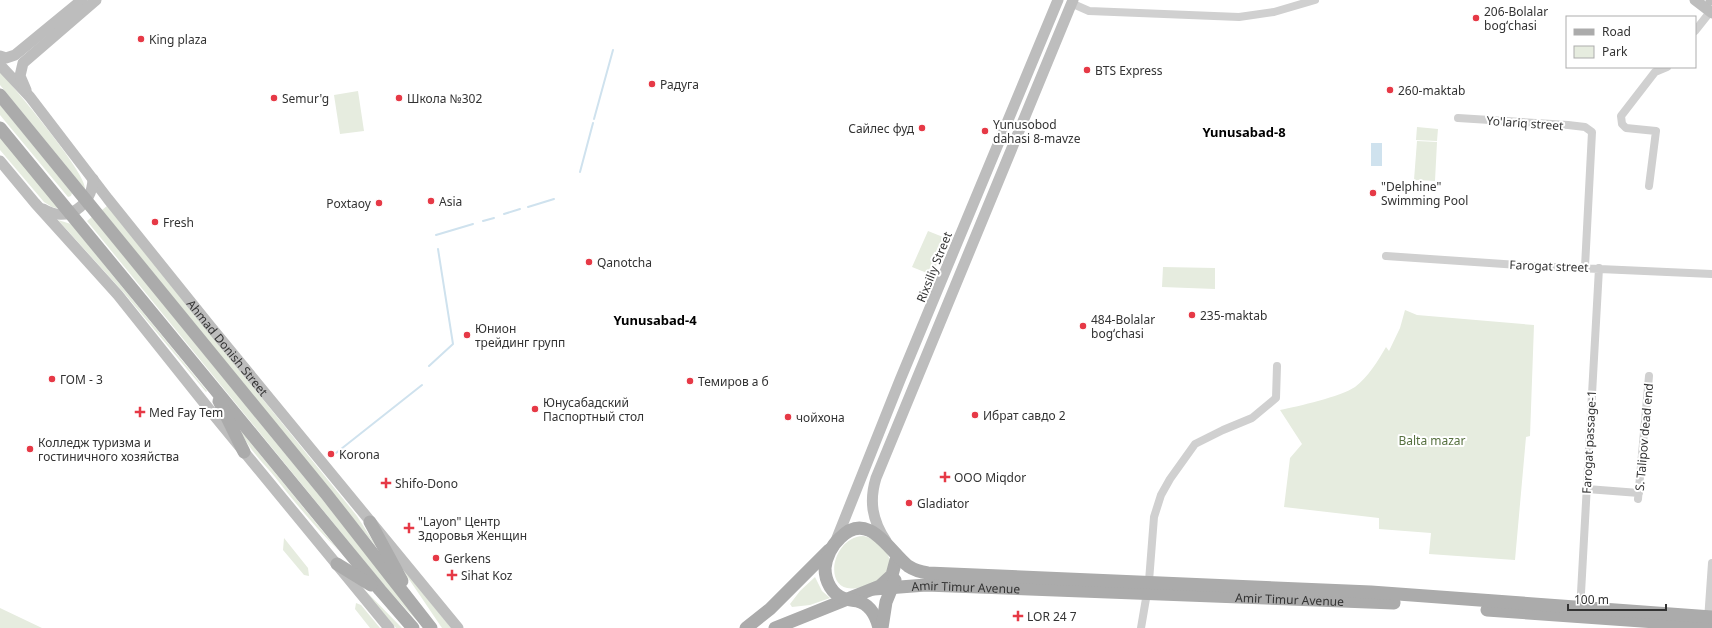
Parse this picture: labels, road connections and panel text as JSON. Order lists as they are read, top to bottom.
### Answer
{
  "streets": {
    "main road": ["Rixsiliy Street", "Ahmad Donish Street", "Amir Timur Avenue"],
    "street": [
      "Yo'lariq street",
      "Farogat street",
      "S. Talipov dead end",
      "Farogat passage-1"
    ]
  },
  "crossings": [
    ["Yo'lariq street", "Farogat street"],
    ["Farogat street", "Farogat passage-1"],
    ["Rixsiliy Street", "Amir Timur Avenue"],
    ["S. Talipov dead end", "Farogat passage-1"],
    ["Farogat passage-1", "Amir Timur Avenue"]
  ],
  "districts": ["Yunusabad-8", "Yunusabad-4"],
  "parks": ["Balta mazar"],
  "places": {
    "other": [
      "206-Bolalar bogʻchasi",
      "King plaza",
      "BTS Express",
      "Радуга",
      "260-maktab",
      "Semur'g",
      "Школа №302",
      "Сайлес фуд",
      "Yunusobod dahasi 8-mavze",
      "\"Delphine\" Swimming Pool",
      "Asia",
      "Poxtaoy",
      "Fresh",
      "Qanotcha",
      "235-maktab",
      "484-Bolalar bogʻchasi",
      "Юнион трейдинг групп",
      "ГОМ - 3",
      "Темиров а б",
      "Юнусабадский Паспортный стол",
      "Ибрат савдо 2",
      "чойхона",
      "Колледж туризма и гостиничного хозяйства",
      "Korona",
      "Gladiator",
      "Gerkens"
    ],
    "health": [
      "Med Fay Tem",
      "OOO Miqdor",
      "Shifo-Dono",
      "\"Layon\" Центр Здоровья Женщин",
      "Sihat Koz",
      "LOR 24 7"
    ]
  },
  "legend": ["Road", "Park"],
  "scale_bar": "100 m"
}
